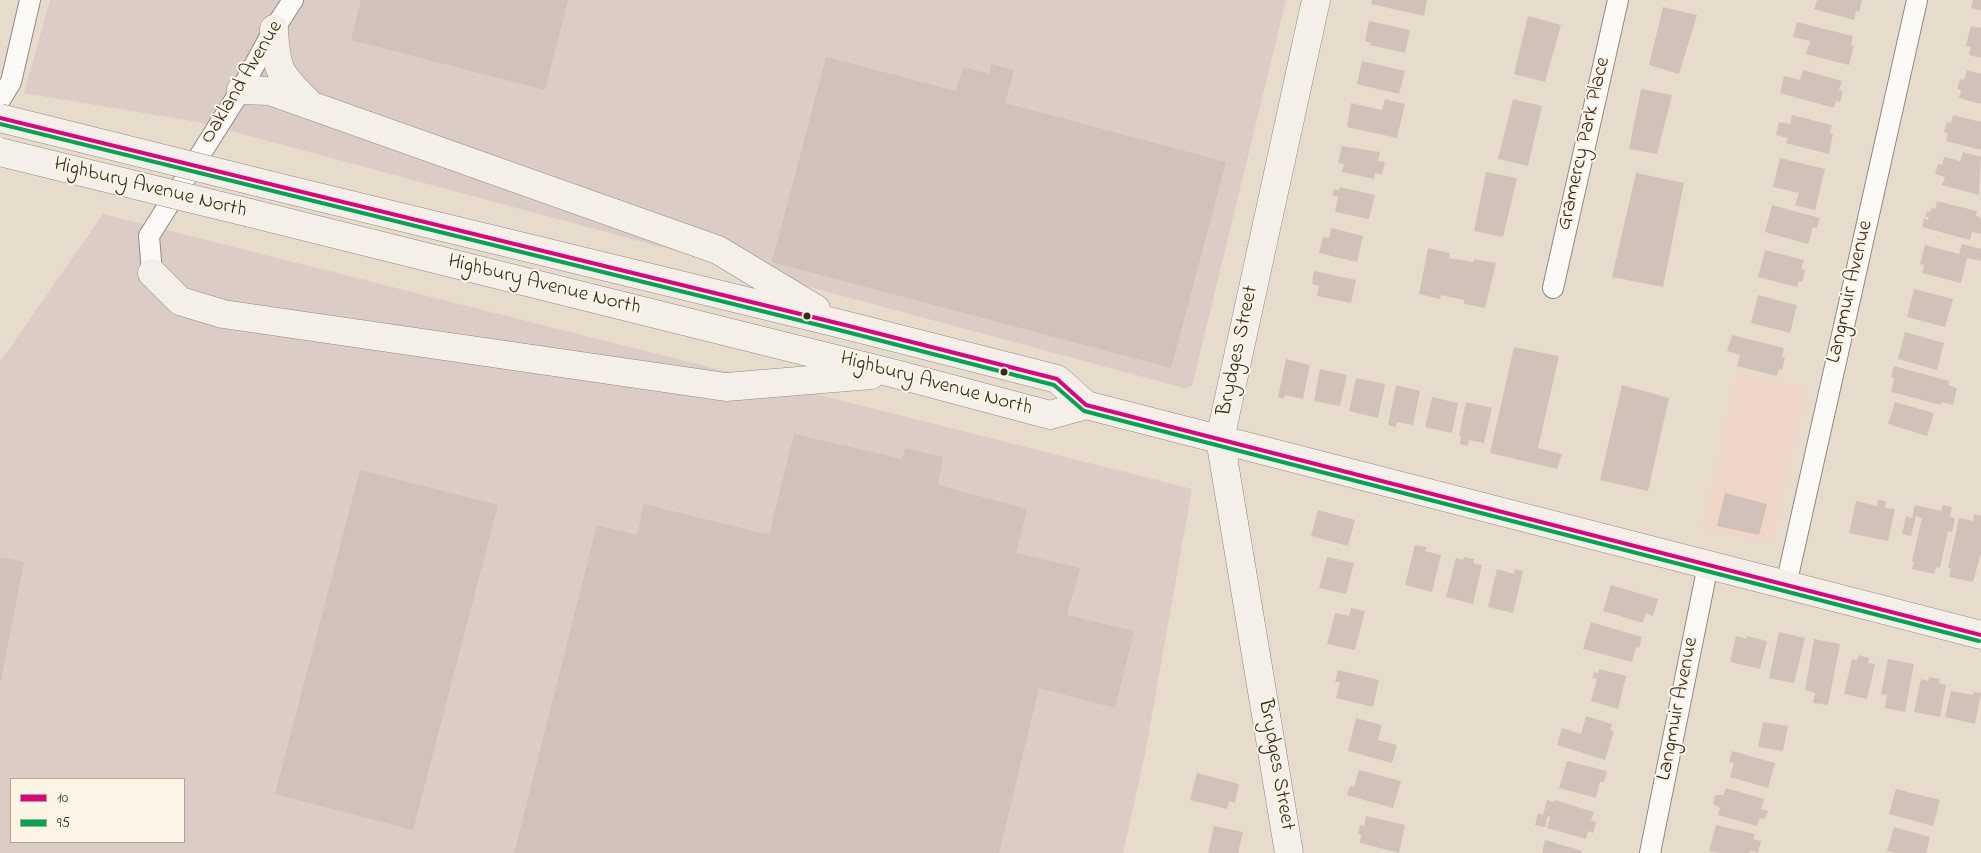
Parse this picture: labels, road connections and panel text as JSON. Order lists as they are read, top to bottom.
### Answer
{
  "streets": {
    "main road": ["Highbury Avenue North", "Brydges Street"],
    "street": ["Oakland Avenue", "Gramercy Park Place", "Langmuir Avenue"]
  },
  "crossings": [
    ["Highbury Avenue North", "Langmuir Avenue"],
    ["Highbury Avenue North", "Brydges Street"]
  ],
  "lines": ["transit line 10", "transit line 95"],
  "legend": ["10", "95"]
}
